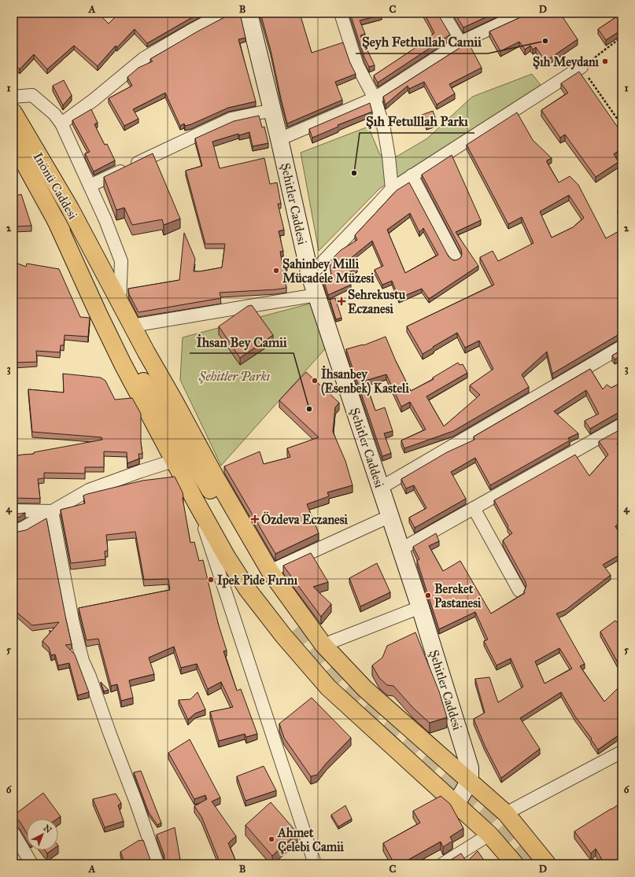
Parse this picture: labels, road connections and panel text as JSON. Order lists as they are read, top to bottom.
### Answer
{
  "streets": {
    "main road": ["Inönü Caddesi"],
    "street": ["Şehitler Caddesi"]
  },
  "parks": ["Şehitler Parkı"],
  "places": {
    "other": [
      "Şeyh Fethullah Camii",
      "Şıh Meydanı",
      "Şıh Fetulllah Parkı",
      "Şahinbey Milli Mücadele Müzesi",
      "İhsanbey (Esenbek) Kasteli",
      "İhsan Bey Camii",
      "Ipek Pide Fırını",
      "Bereket Pastanesi",
      "Ahmet Çelebi Camii"
    ],
    "health": ["Sehrekustu Eczanesi", "Özdeva Eczanesi"]
  },
  "north": "top right",
  "grid": {
    "columns": [
      "A",
      "B",
      "C",
      "D"
    ],
    "rows": [
      "1",
      "2",
      "3",
      "4",
      "5",
      "6"
    ]
  }
}
